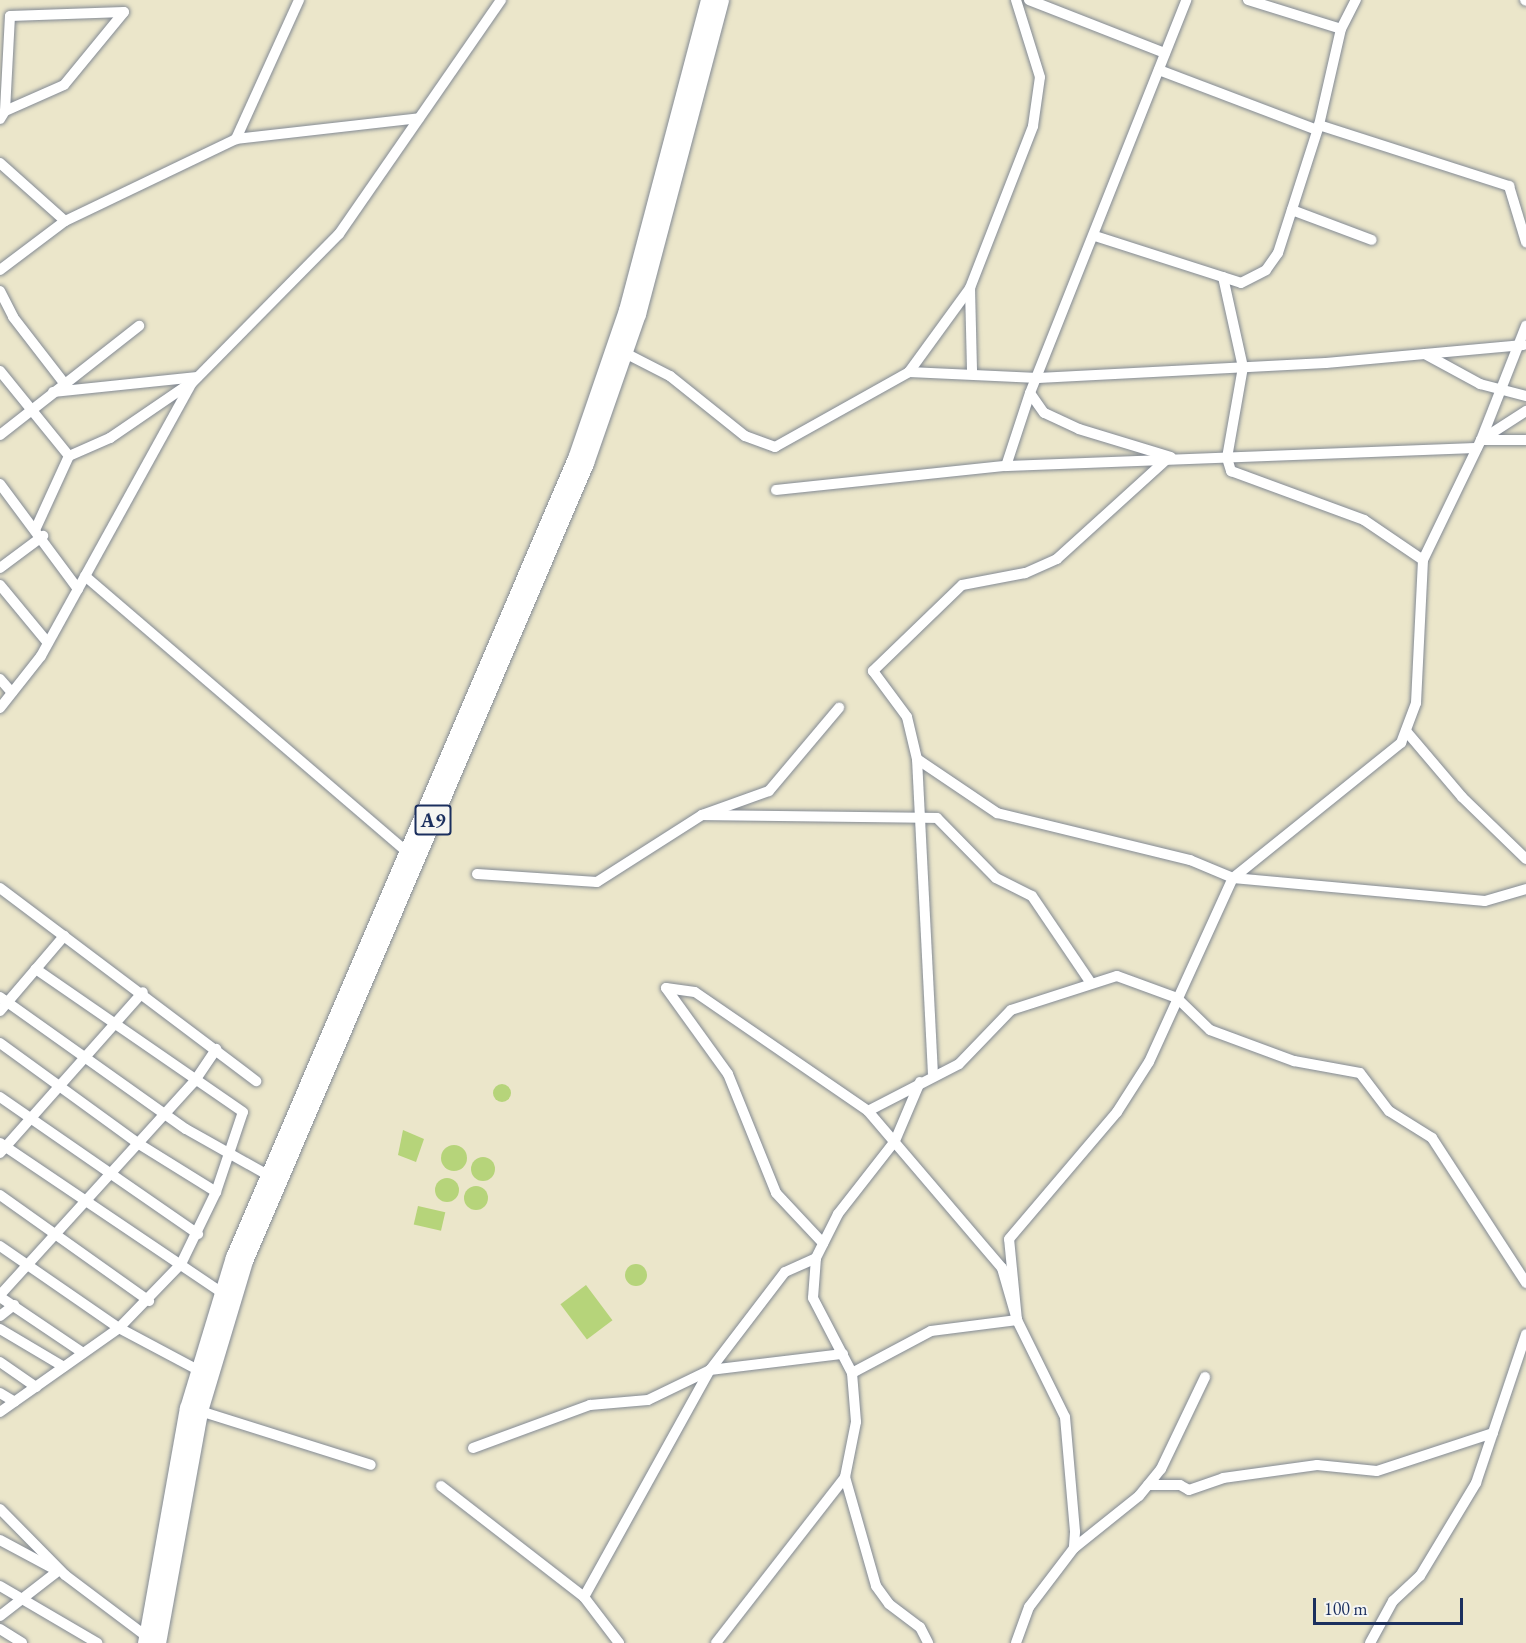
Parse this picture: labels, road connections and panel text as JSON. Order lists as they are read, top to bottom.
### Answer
{
  "streets": {
    "highway": ["A9"]
  },
  "scale_bar": "100 m"
}
